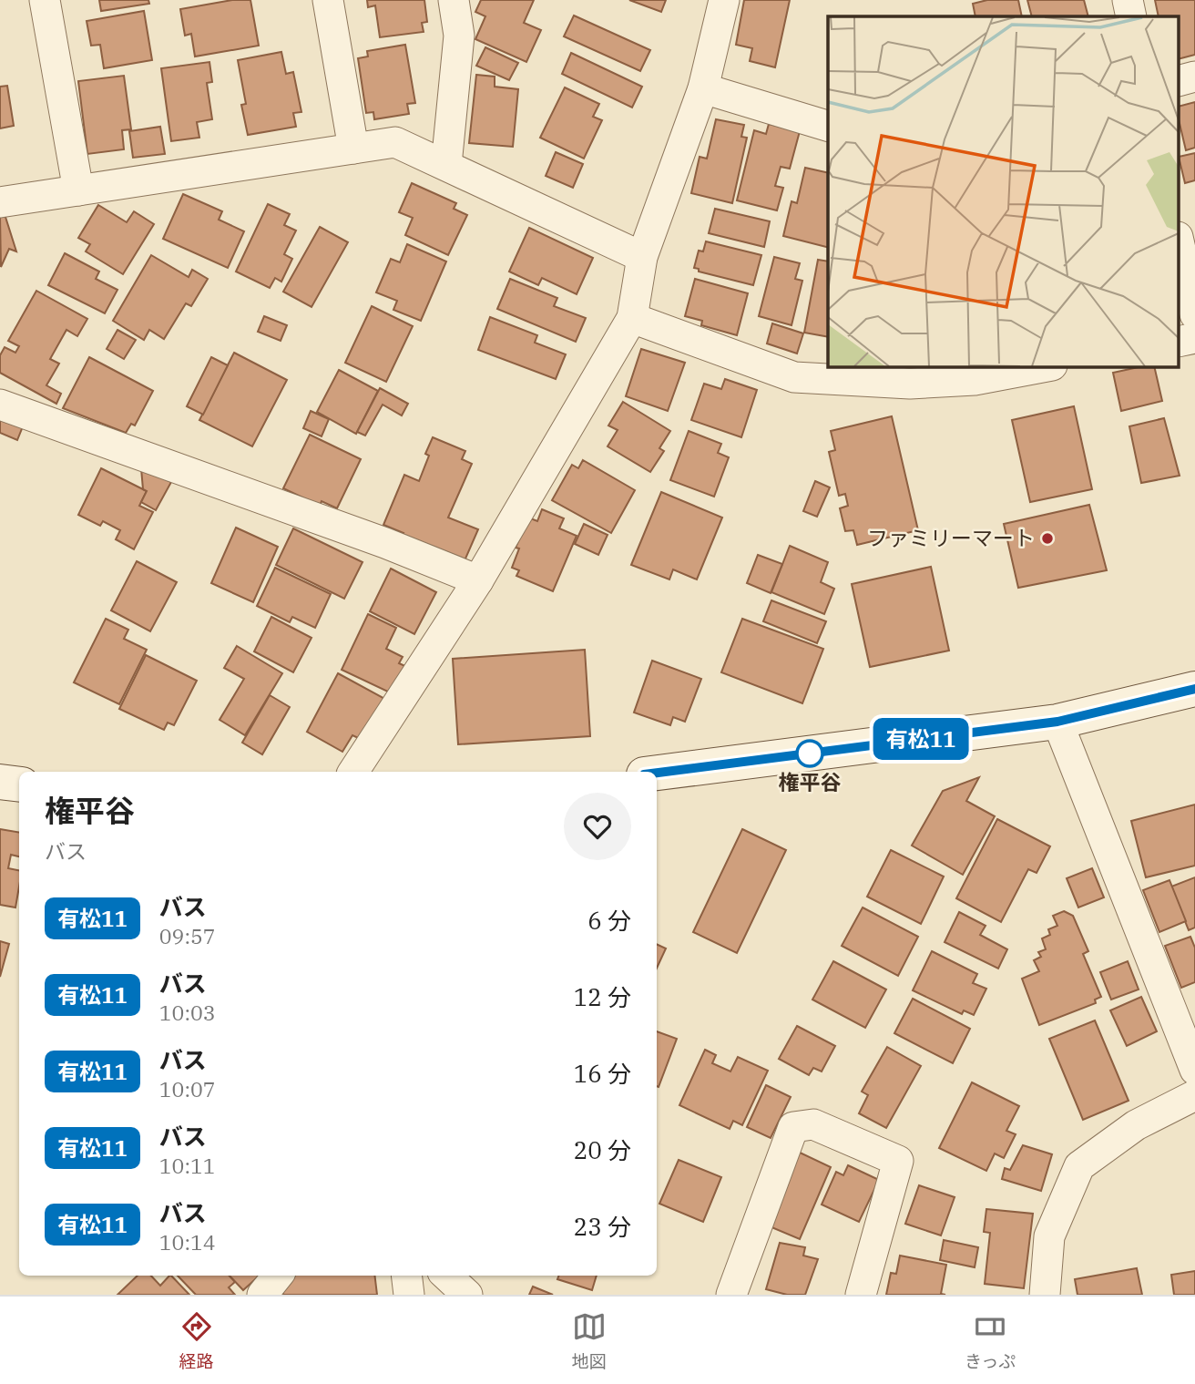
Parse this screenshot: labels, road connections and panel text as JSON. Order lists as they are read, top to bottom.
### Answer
{
  "places": ["ファミリーマート", "権平谷"],
  "lines": ["bus line 有松11"],
  "page": {
    "on_map": "有松11",
    "heading": ["権平谷", "バス"],
    "list": [
      {
        "mark": "有松11",
        "name": "バス",
        "note": "09:57",
        "value": "6 分"
      },
      {
        "mark": "有松11",
        "name": "バス",
        "note": "10:03",
        "value": "12 分"
      },
      {
        "mark": "有松11",
        "name": "バス",
        "note": "10:07",
        "value": "16 分"
      },
      {
        "mark": "有松11",
        "name": "バス",
        "note": "10:11",
        "value": "20 分"
      },
      {
        "mark": "有松11",
        "name": "バス",
        "note": "10:14",
        "value": "23 分"
      }
    ],
    "tabs": ["経路", "地図", "きっぷ"]
  }
}
